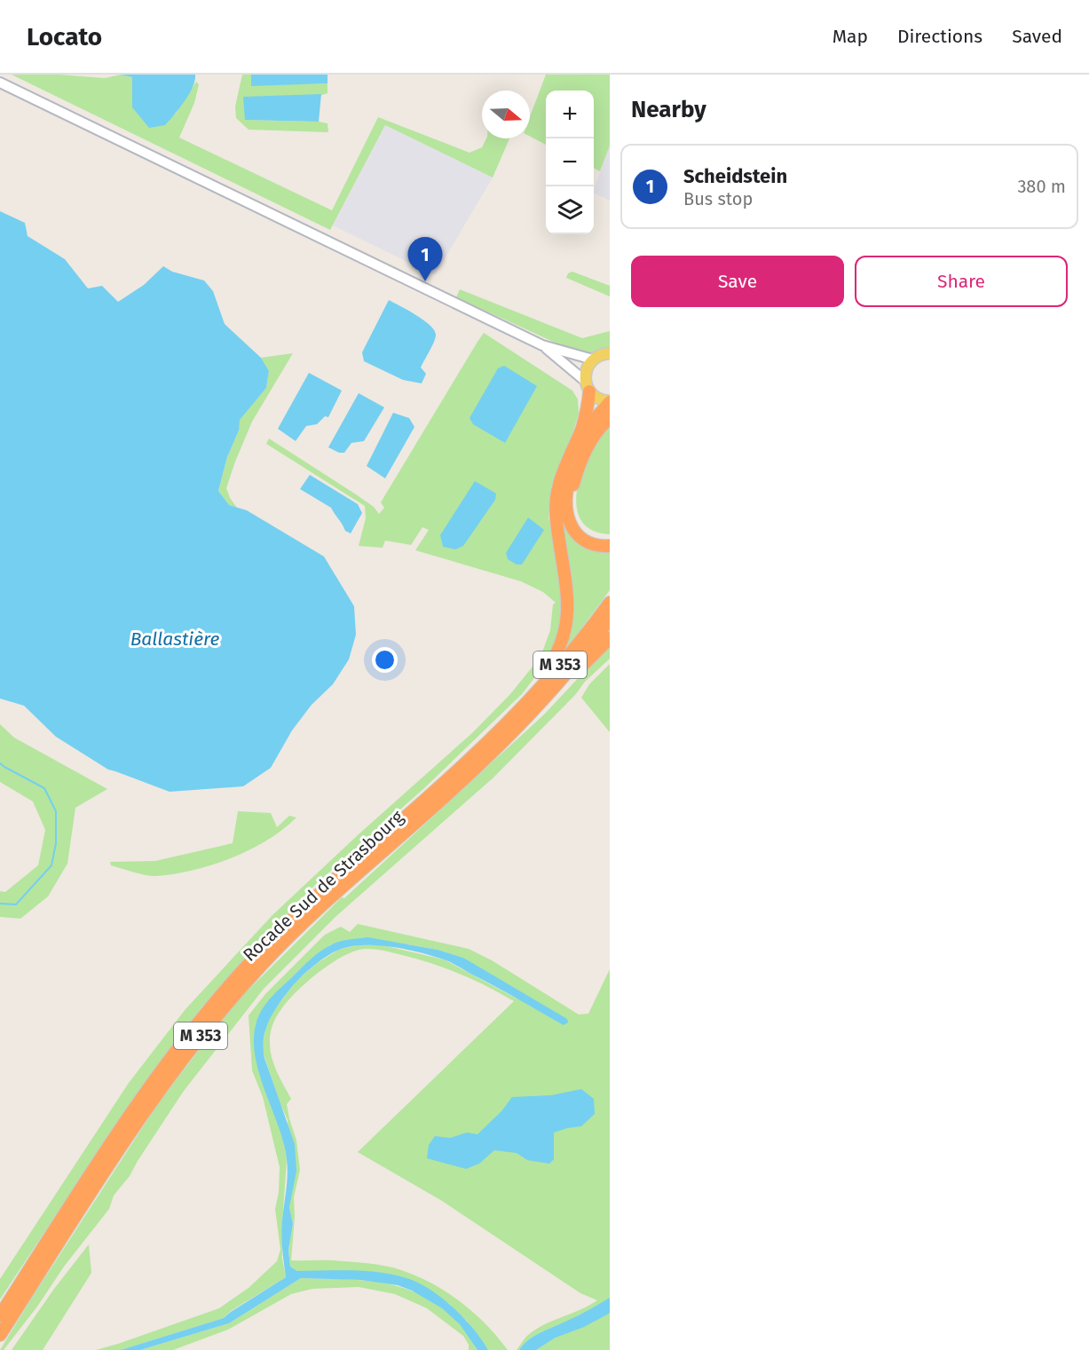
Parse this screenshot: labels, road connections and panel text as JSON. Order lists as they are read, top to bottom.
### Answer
{
  "streets": {
    "highway": ["M 353", "Rocade Sud de Strasbourg"]
  },
  "water": ["Ballastière"],
  "north": "right",
  "page": {
    "header": "Locato",
    "nav": ["Map", "Directions", "Saved"],
    "heading": "Nearby",
    "map_buttons": ["+", "−"],
    "list": [
      {
        "mark": "1",
        "name": "Scheidstein",
        "note": "Bus stop",
        "value": "380 m"
      }
    ],
    "pins": "1",
    "buttons": ["Save", "Share"]
  }
}
